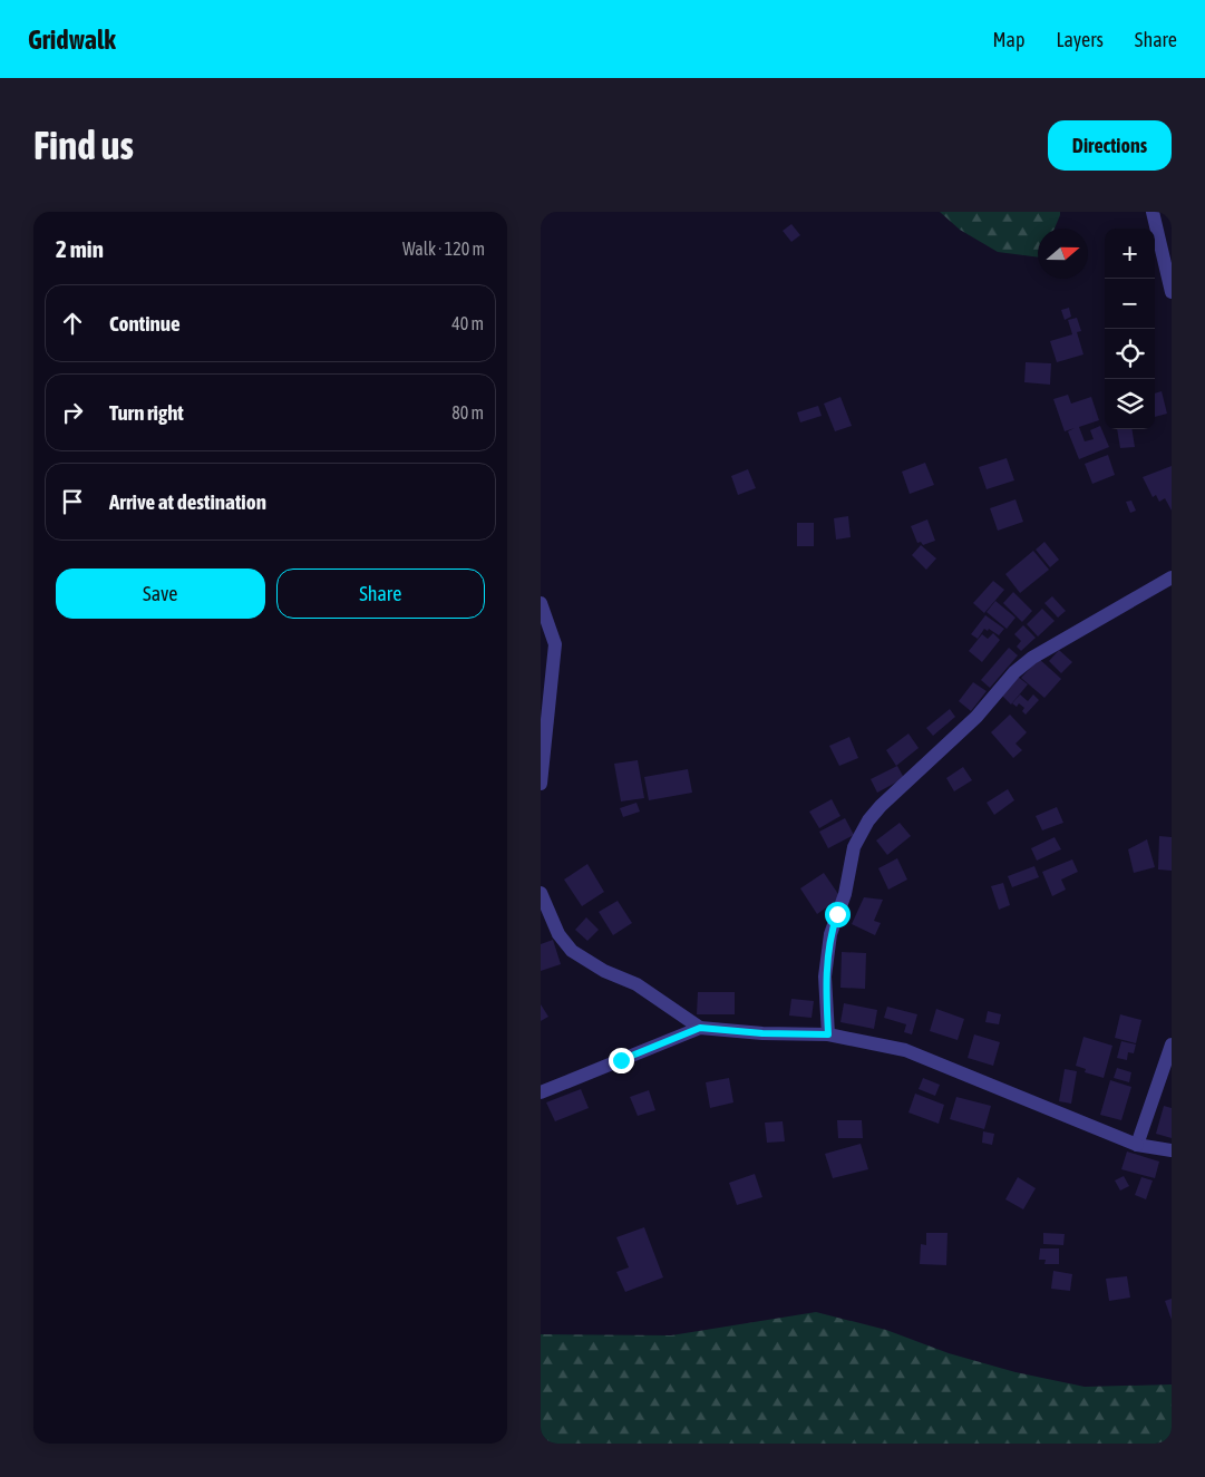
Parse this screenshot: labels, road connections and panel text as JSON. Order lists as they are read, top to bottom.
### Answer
{
  "north": "right",
  "page": {
    "header": "Gridwalk",
    "nav": ["Map", "Layers", "Share"],
    "buttons": [
      "Directions",
      ["Save", "Share"]
    ],
    "title": "Find us",
    "heading": ["2 min", "Walk · 120 m"],
    "map_buttons": ["+", "−"],
    "list": [
      ["Continue", "40 m"],
      ["Turn right", "80 m"],
      "Arrive at destination"
    ]
  }
}
